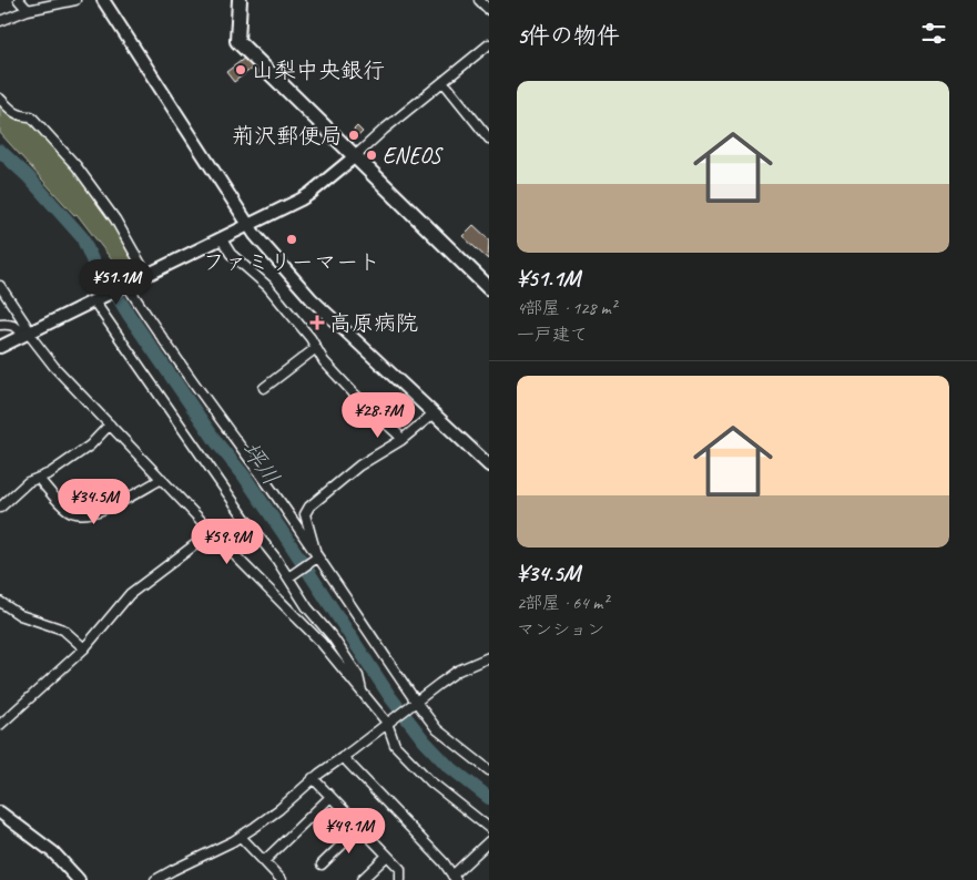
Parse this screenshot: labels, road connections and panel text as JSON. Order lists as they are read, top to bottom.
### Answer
{
  "water": ["坪川"],
  "places": {
    "other": [
      "山梨中央銀行",
      "荊沢郵便局",
      "ENEOS",
      "ファミリーマート"
    ],
    "health": ["高原病院"]
  },
  "page": {
    "heading": "5件の物件",
    "list": [
      {
        "name": "¥51.1M",
        "note": "4部屋 · 128 m² · 一戸建て"
      },
      {
        "name": "¥34.5M",
        "note": "2部屋 · 64 m² · マンション"
      }
    ],
    "price": [
      "¥51.1M",
      "¥28.7M",
      "¥34.5M",
      "¥59.9M",
      "¥49.1M"
    ]
  }
}
